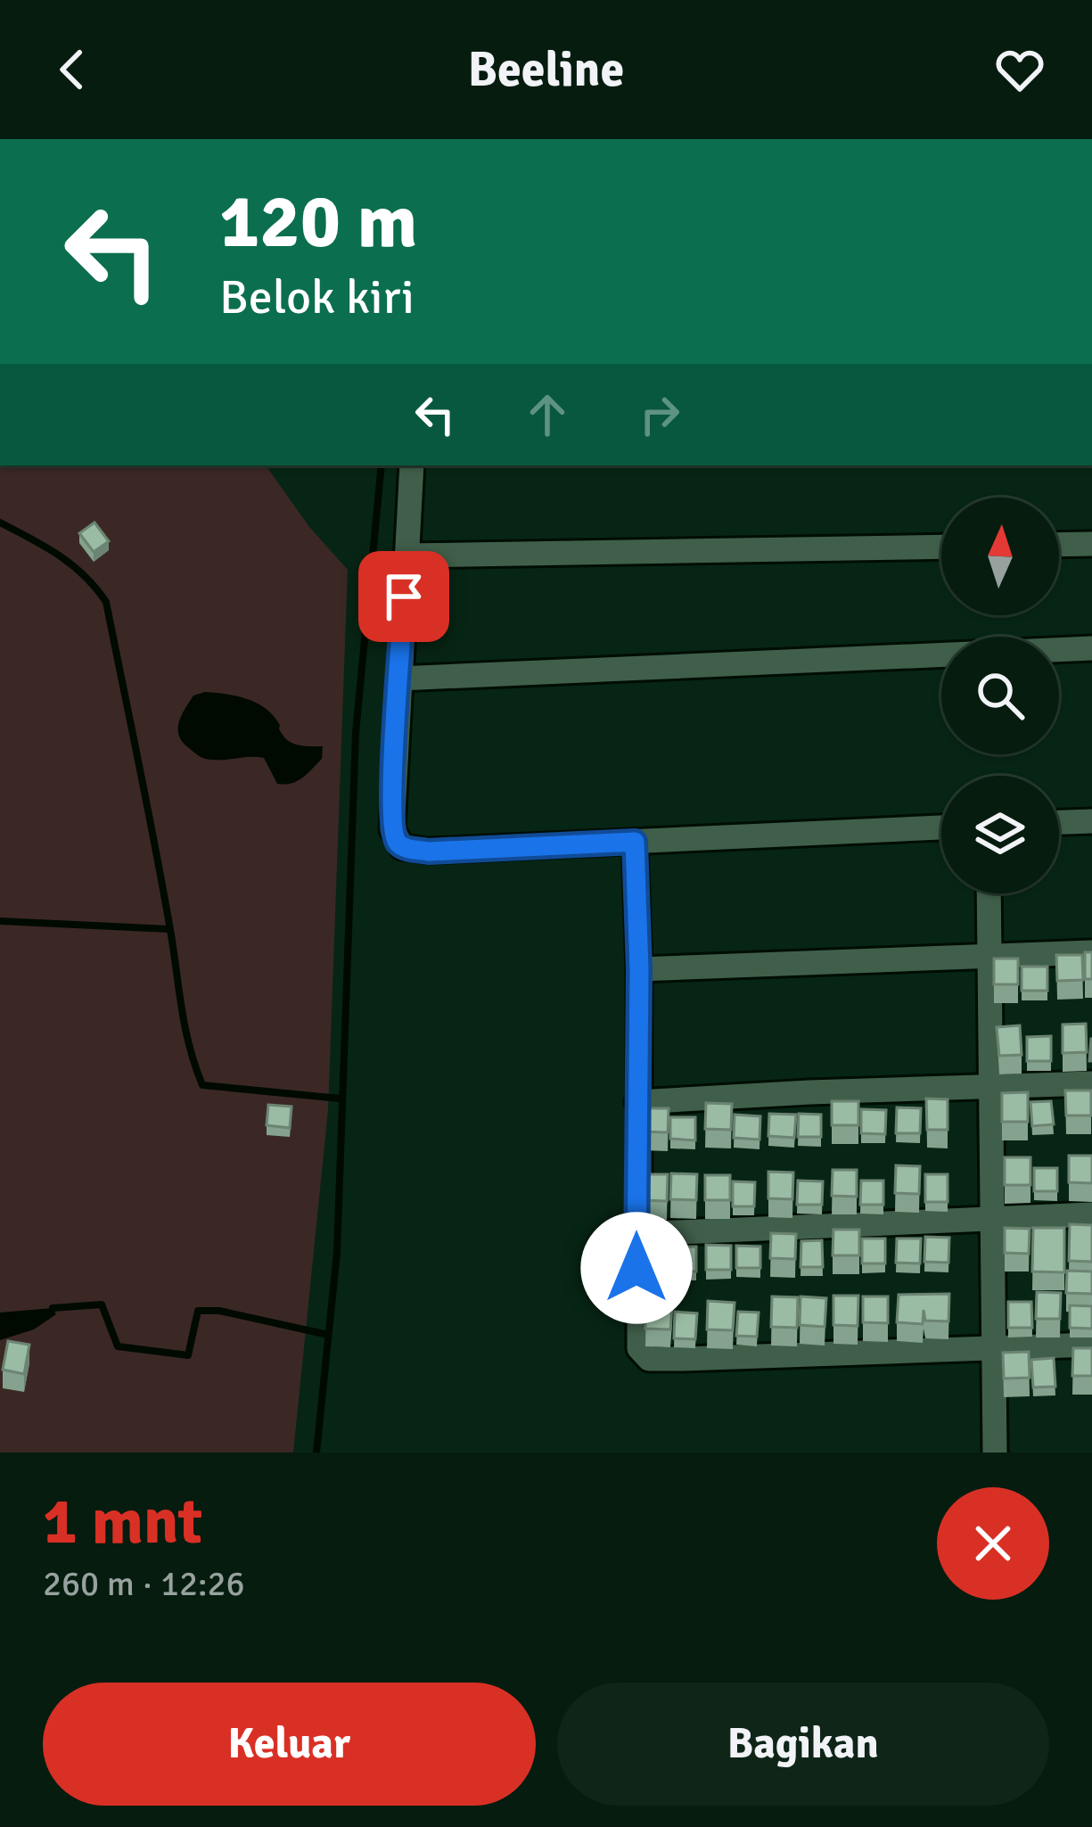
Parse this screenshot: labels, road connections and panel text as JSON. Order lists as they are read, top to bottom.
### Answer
{
  "north": "top",
  "page": {
    "header": "Beeline",
    "turn": ["120 m", "Belok kiri"],
    "heading": ["1 mnt", "260 m · 12:26"],
    "buttons": ["Keluar", "Bagikan"]
  }
}
